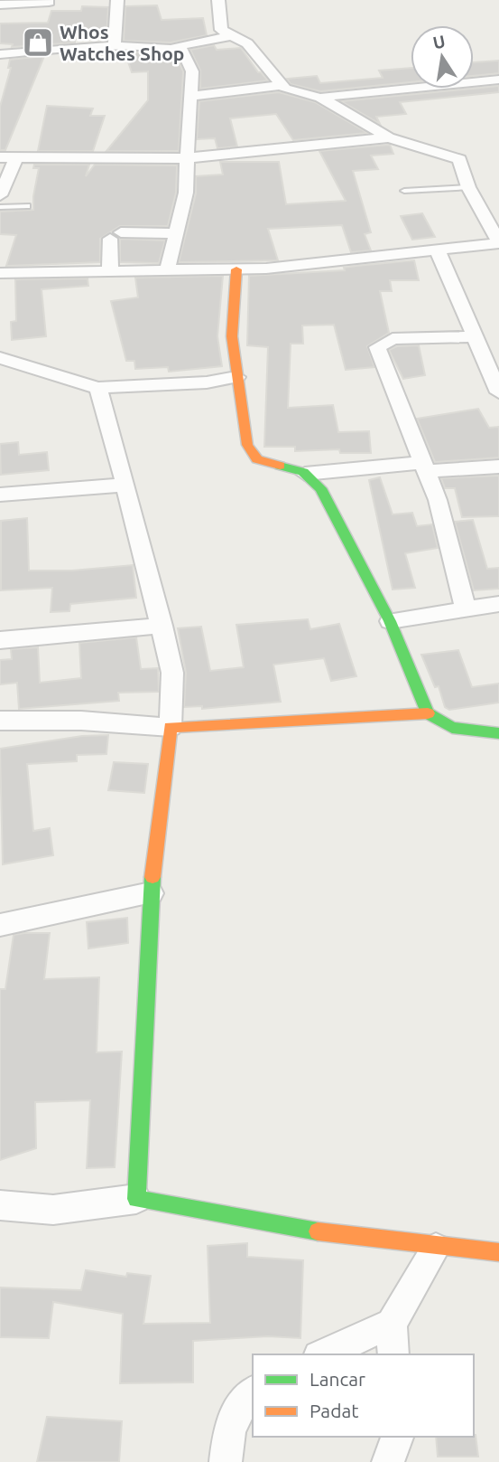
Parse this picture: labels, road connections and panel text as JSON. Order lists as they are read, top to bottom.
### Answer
{
  "places": {
    "shop": ["Whos Watches Shop"]
  },
  "legend": ["Lancar", "Padat"],
  "north": "top"
}
